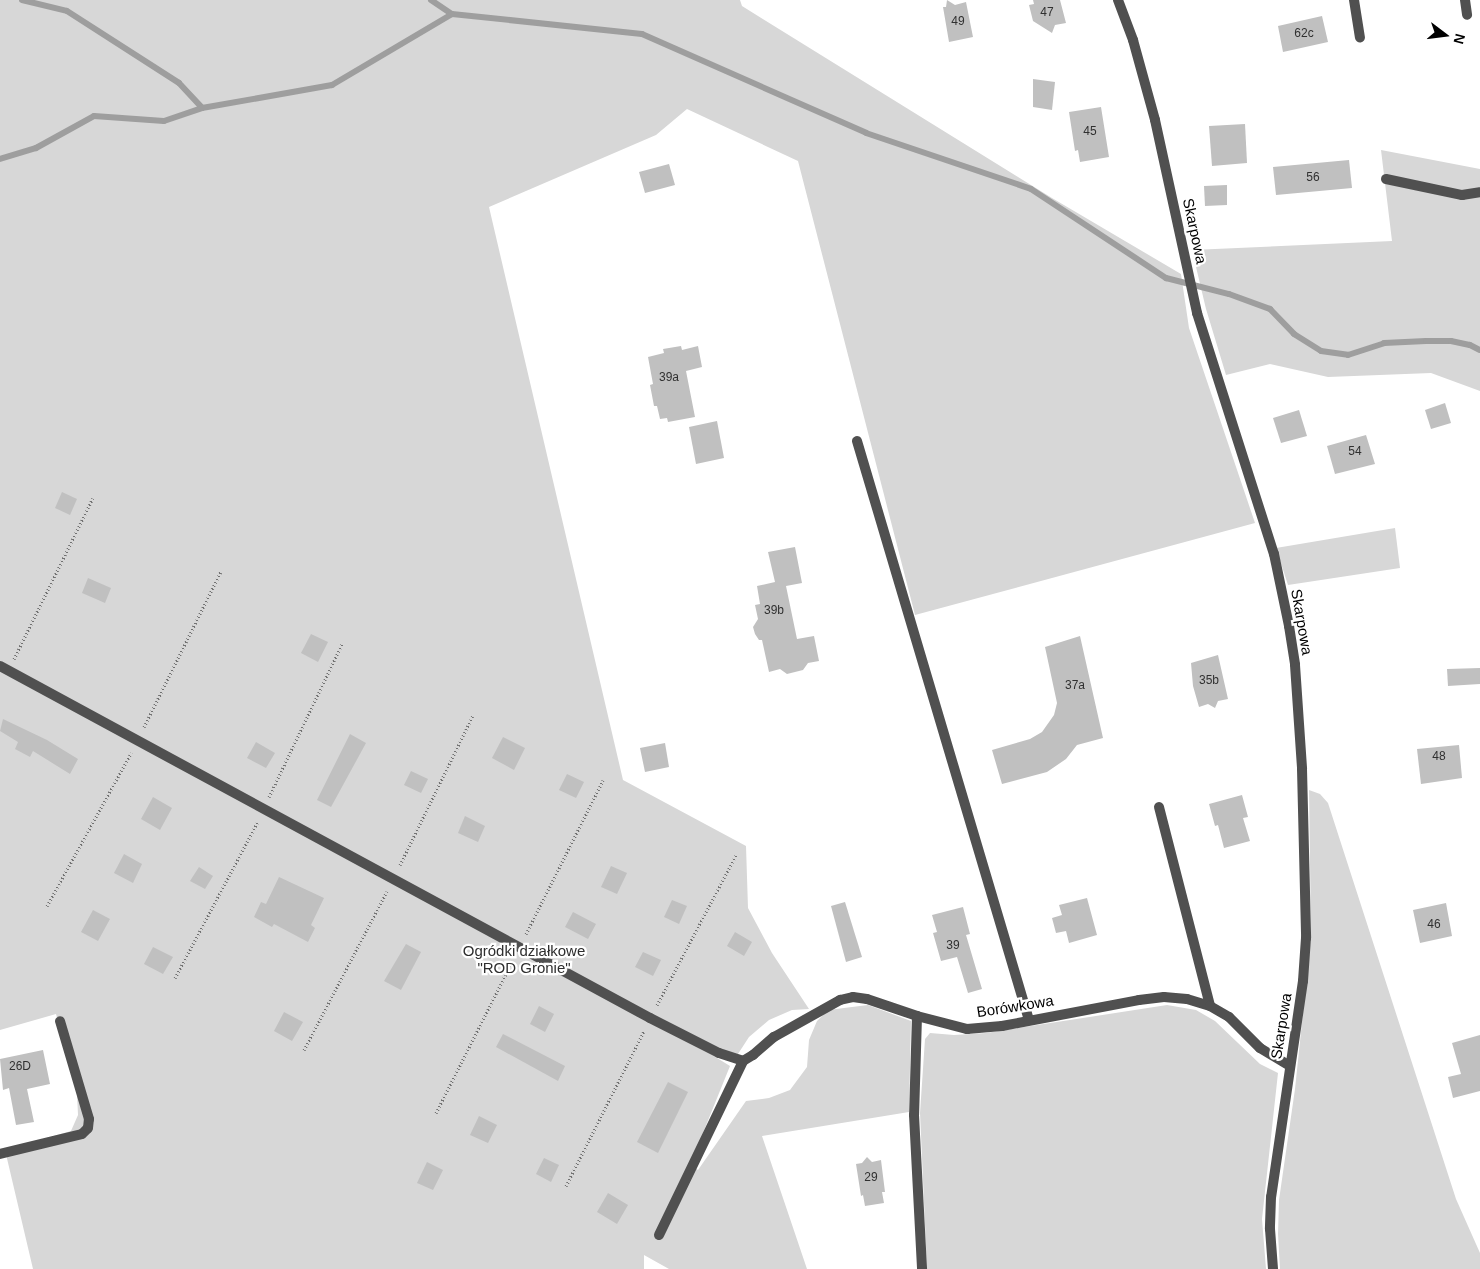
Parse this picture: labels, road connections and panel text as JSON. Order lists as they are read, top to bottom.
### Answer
{
  "streets": {
    "street": ["Skarpowa", "Borówkowa"]
  },
  "crossings": [
    ["Skarpowa", "Borówkowa"]
  ],
  "parks": ["Ogródki działkowe \"ROD Gronie\""],
  "house_numbers": [
    "47",
    "49",
    "62c",
    "45",
    "56",
    "39a",
    "54",
    "39b",
    "35b",
    "37a",
    "48",
    "46",
    "39",
    "26D",
    "29"
  ],
  "north": "right"
}
